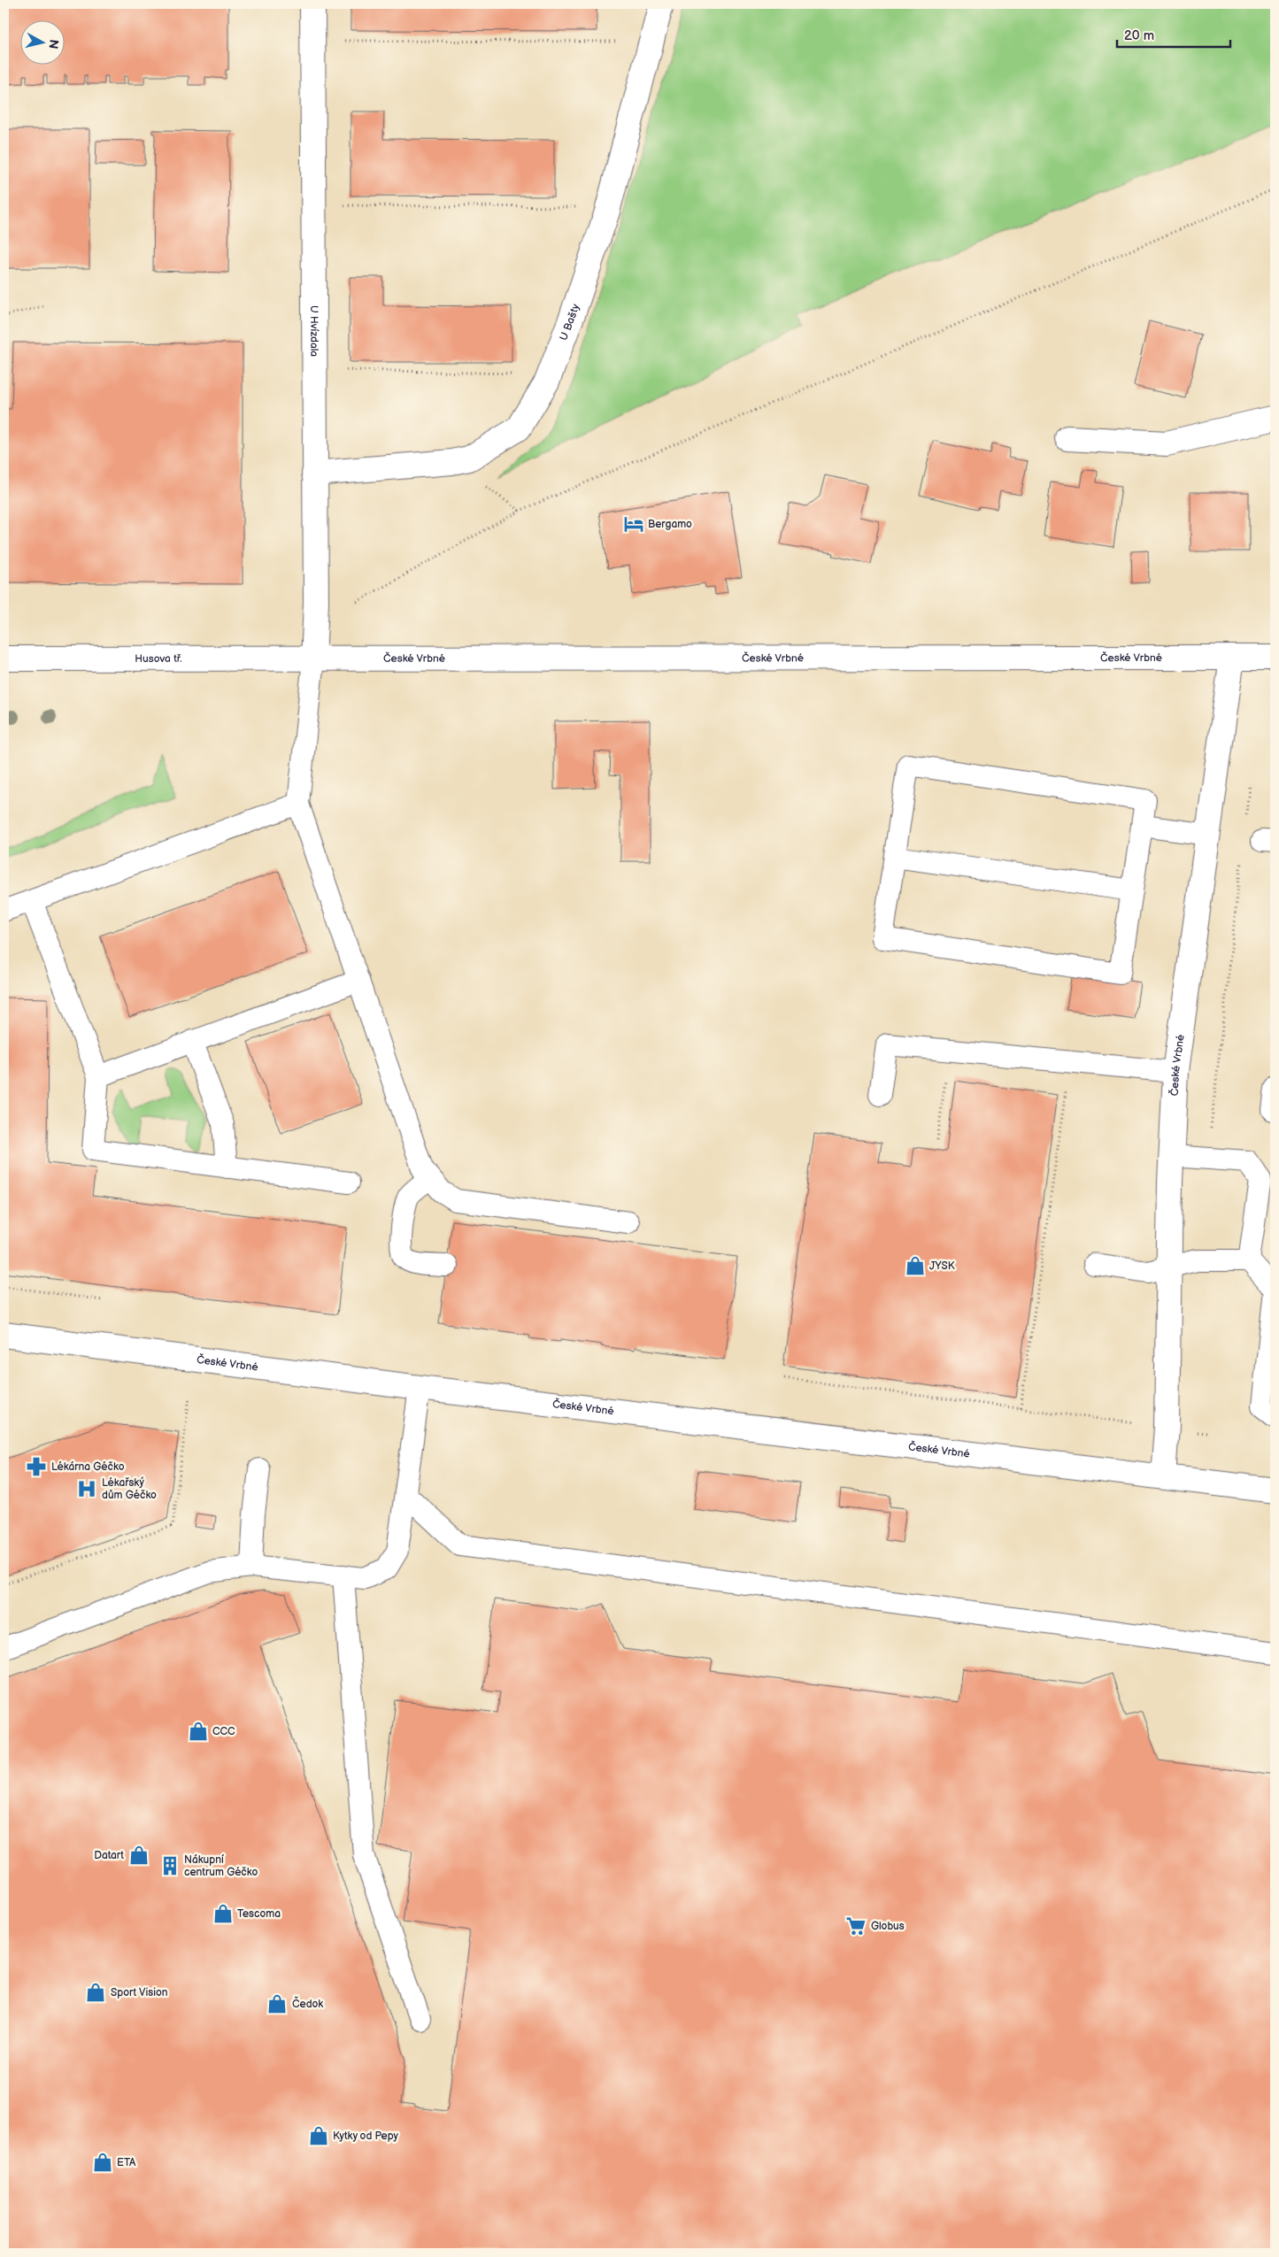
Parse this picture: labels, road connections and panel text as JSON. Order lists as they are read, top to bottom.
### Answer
{
  "streets": {
    "street": [
      "U Bašty",
      "U Hvízdala",
      "České Vrbné",
      "Husova tř."
    ]
  },
  "crossings": [
    ["U Bašty", "U Hvízdala"],
    ["U Hvízdala", "České Vrbné"],
    ["U Hvízdala", "Husova tř."],
    ["České Vrbné", "Husova tř."]
  ],
  "places": {
    "hotel": ["Bergamo"],
    "shop": [
      "JYSK",
      "CCC",
      "Datart",
      "Tescoma",
      "Sport Vision",
      "Čedok",
      "Kytky od Pepy",
      "ETA"
    ],
    "pharmacy": ["Lékárna Géčko"],
    "hospital": ["Lékařský dům Géčko"],
    "building": ["Nákupní centrum Géčko"],
    "supermarket": ["Globus"]
  },
  "scale_bar": "20 m",
  "north": "right"
}
